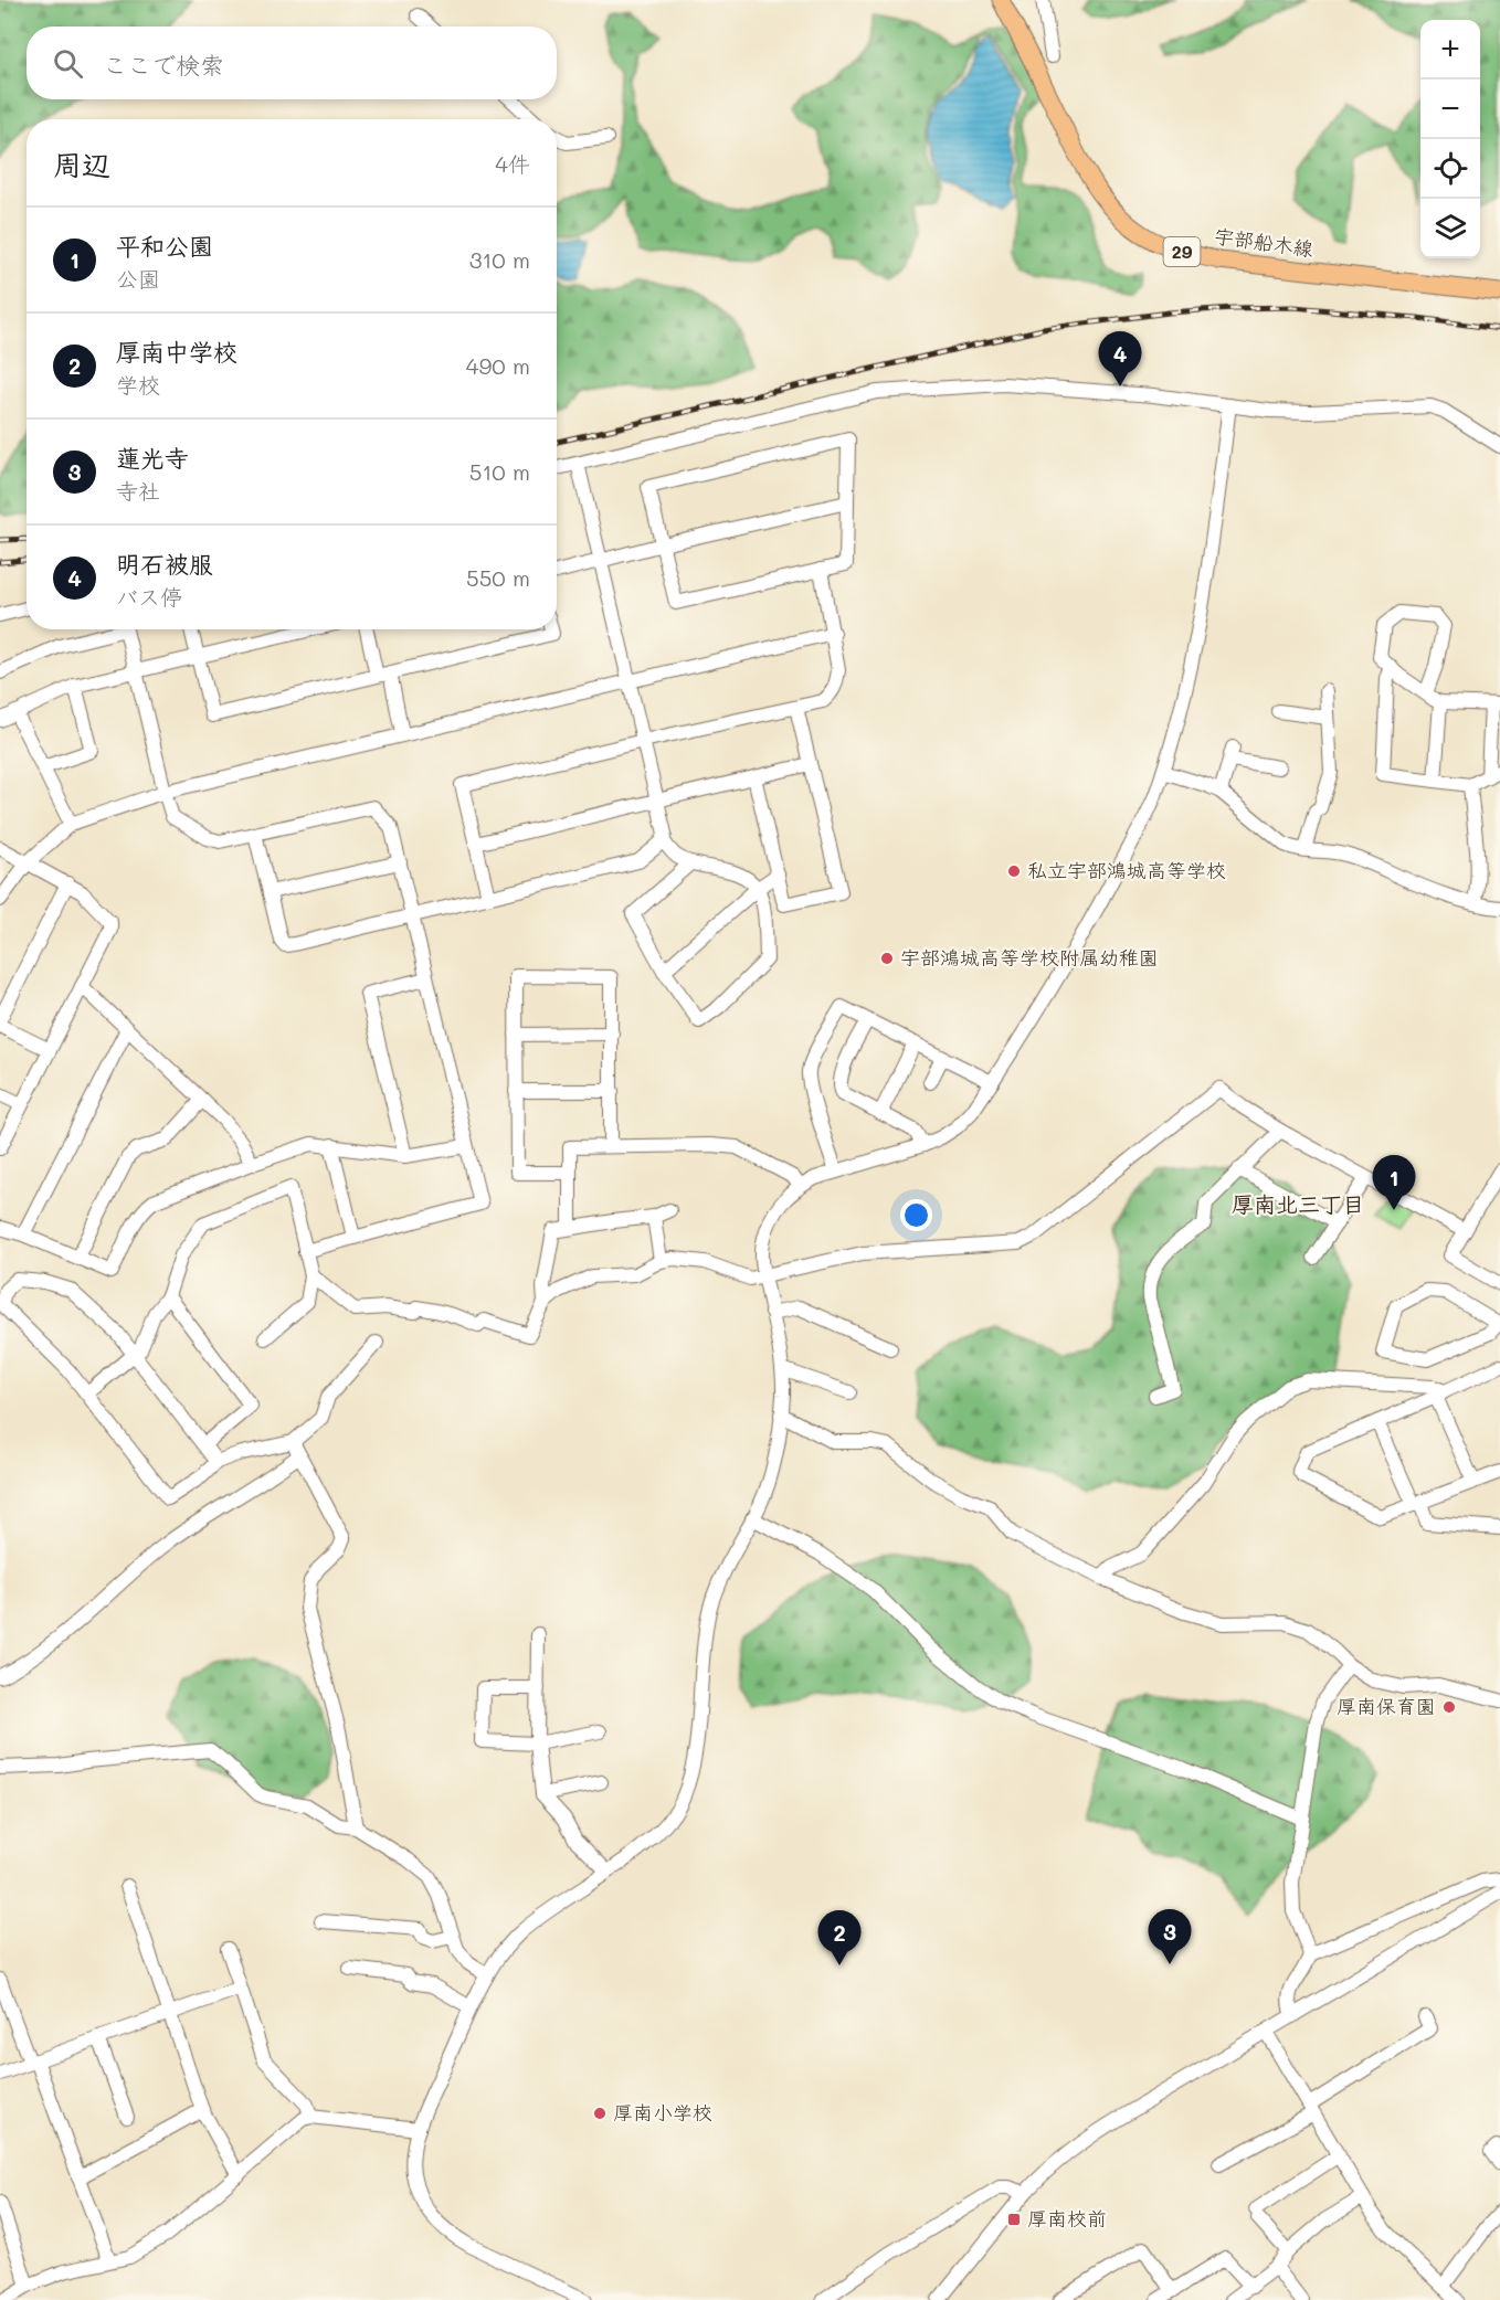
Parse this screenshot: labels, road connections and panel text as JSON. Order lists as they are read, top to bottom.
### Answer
{
  "streets": {
    "main road": ["宇部船木線", "29"]
  },
  "districts": ["厚南北三丁目"],
  "places": {
    "other": [
      "私立宇部鴻城高等学校",
      "宇部鴻城高等学校附属幼稚園",
      "厚南保育園",
      "厚南小学校"
    ],
    "transit": ["厚南校前"]
  },
  "page": {
    "map_buttons": ["+", "−"],
    "search": "ここで検索",
    "heading": ["周辺", "4件"],
    "list": [
      {
        "mark": "1",
        "name": "平和公園",
        "note": "公園",
        "value": "310 m"
      },
      {
        "mark": "2",
        "name": "厚南中学校",
        "note": "学校",
        "value": "490 m"
      },
      {
        "mark": "3",
        "name": "蓮光寺",
        "note": "寺社",
        "value": "510 m"
      },
      {
        "mark": "4",
        "name": "明石被服",
        "note": "バス停",
        "value": "550 m"
      }
    ],
    "pins": [
      "4",
      "1",
      "3",
      "2"
    ]
  }
}
